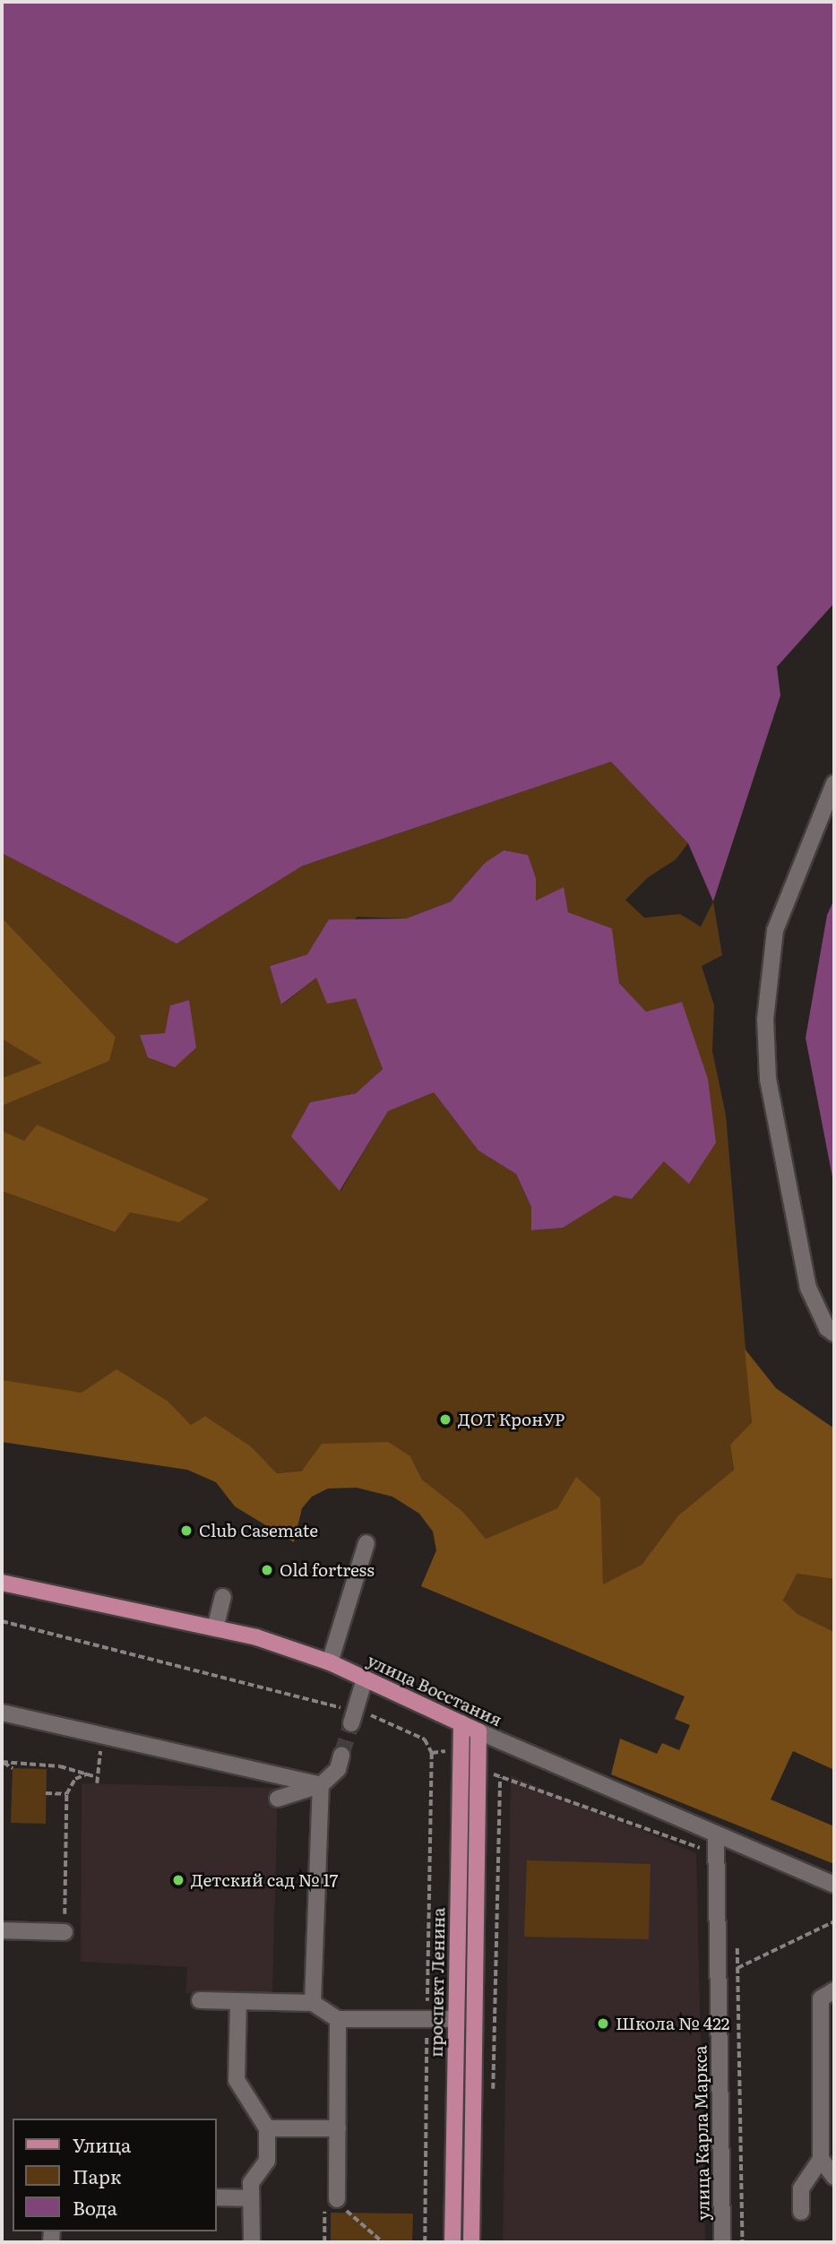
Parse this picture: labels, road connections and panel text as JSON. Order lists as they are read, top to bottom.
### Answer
{
  "streets": {
    "main road": ["улица Восстания", "проспект Ленина"],
    "street": ["улица Карла Маркса"]
  },
  "crossings": [
    ["улица Восстания", "проспект Ленина"],
    ["улица Восстания", "улица Карла Маркса"]
  ],
  "places": [
    "ДОТ КронУР",
    "Club Casemate",
    "Old fortress",
    "Детский сад № 17",
    "Школа № 422"
  ],
  "legend": ["Улица", "Парк", "Вода"]
}
